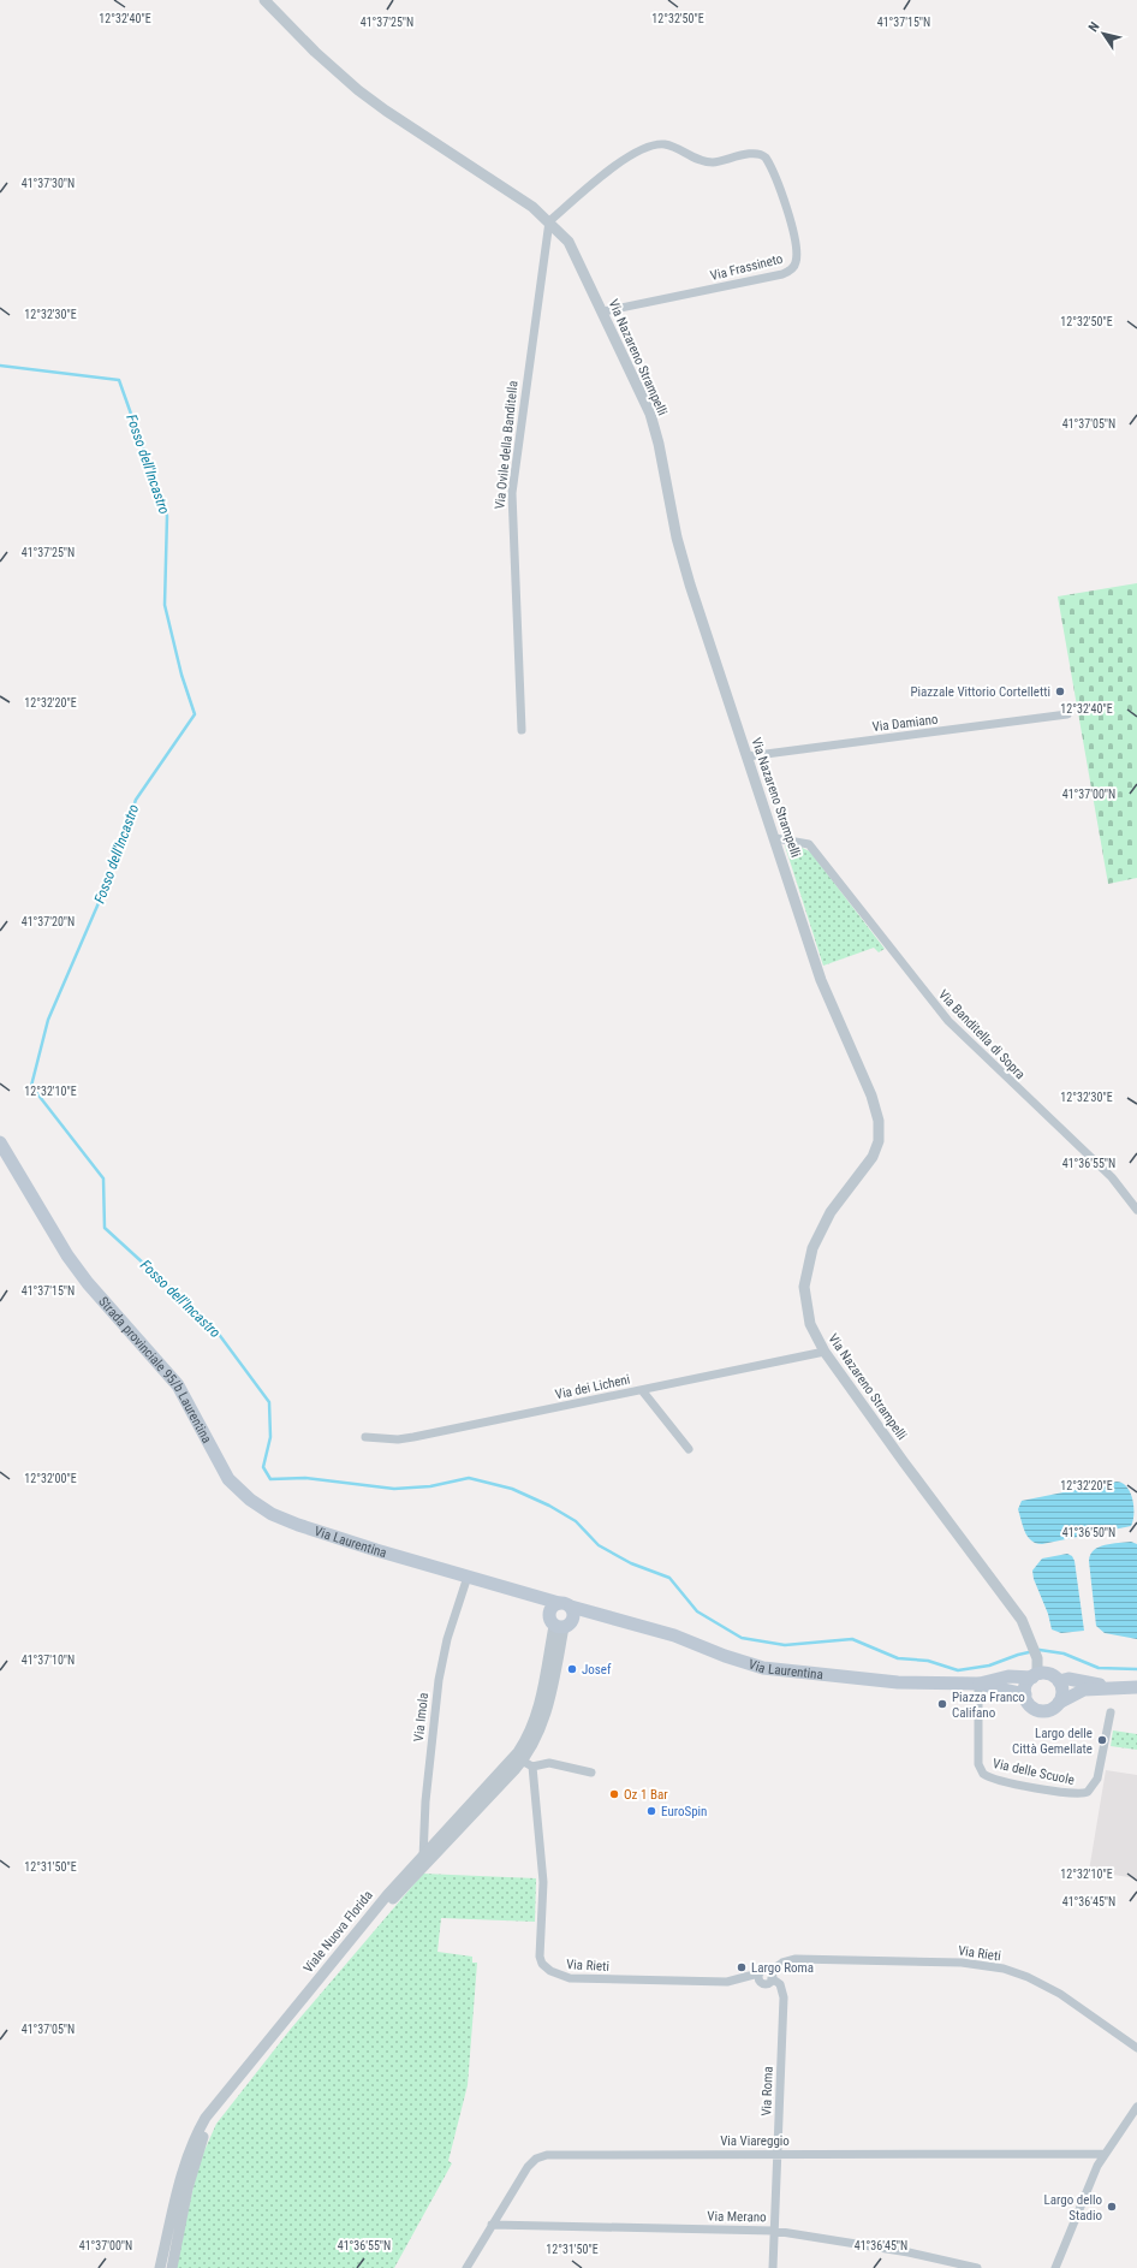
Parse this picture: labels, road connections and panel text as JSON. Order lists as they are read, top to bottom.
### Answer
{
  "streets": {
    "main road": ["Strada provinciale 95/b Laurentina", "Via Laurentina"],
    "street": [
      "Via Frassineto",
      "Via Nazareno Strampelli",
      "Via Ovile della Banditella",
      "Via Damiano",
      "Via Banditella di Sopra",
      "Via dei Licheni",
      "Via Imola",
      "Via delle Scuole",
      "Viale Nuova Florida",
      "Via Rieti",
      "Via Roma",
      "Via Viareggio",
      "Via Merano"
    ]
  },
  "crossings": [
    ["Via Frassineto", "Via Nazareno Strampelli"],
    ["Via Frassineto", "Via Ovile della Banditella"],
    ["Via Nazareno Strampelli", "Via Ovile della Banditella"],
    ["Via Nazareno Strampelli", "Via Damiano"],
    ["Via Nazareno Strampelli", "Via Banditella di Sopra"],
    ["Via Nazareno Strampelli", "Via dei Licheni"],
    ["Via Nazareno Strampelli", "Via Laurentina"],
    ["Strada provinciale 95/b Laurentina", "Via Laurentina"],
    ["Via Laurentina", "Via Imola"],
    ["Via Laurentina", "Via delle Scuole"],
    ["Via Laurentina", "Viale Nuova Florida"],
    ["Via Imola", "Viale Nuova Florida"],
    ["Via Rieti", "Via Roma"],
    ["Via Roma", "Via Viareggio"],
    ["Via Roma", "Via Merano"],
    ["Via Viareggio", "Via Merano"]
  ],
  "water": ["Fosso dell'Incastro"],
  "places": [
    "Piazzale Vittorio Cortelletti",
    "Josef",
    "Piazza Franco Califano",
    "Largo delle Città Gemellate",
    "Oz 1 Bar",
    "EuroSpin",
    "Largo Roma",
    "Largo dello Stadio"
  ],
  "north": "top left",
  "coordinates": [
    "12°32'50\"E",
    "12°32'40\"E",
    "41°37'25\"N",
    "41°37'15\"N",
    "41°37'30\"N",
    "12°32'30\"E",
    "41°37'05\"N",
    "12°32'20\"E",
    "41°37'00\"N",
    "41°37'20\"N",
    "12°32'10\"E",
    "41°36'55\"N",
    "12°32'00\"E",
    "41°36'50\"N",
    "41°37'10\"N",
    "12°31'50\"E",
    "41°36'45\"N"
  ]
}
